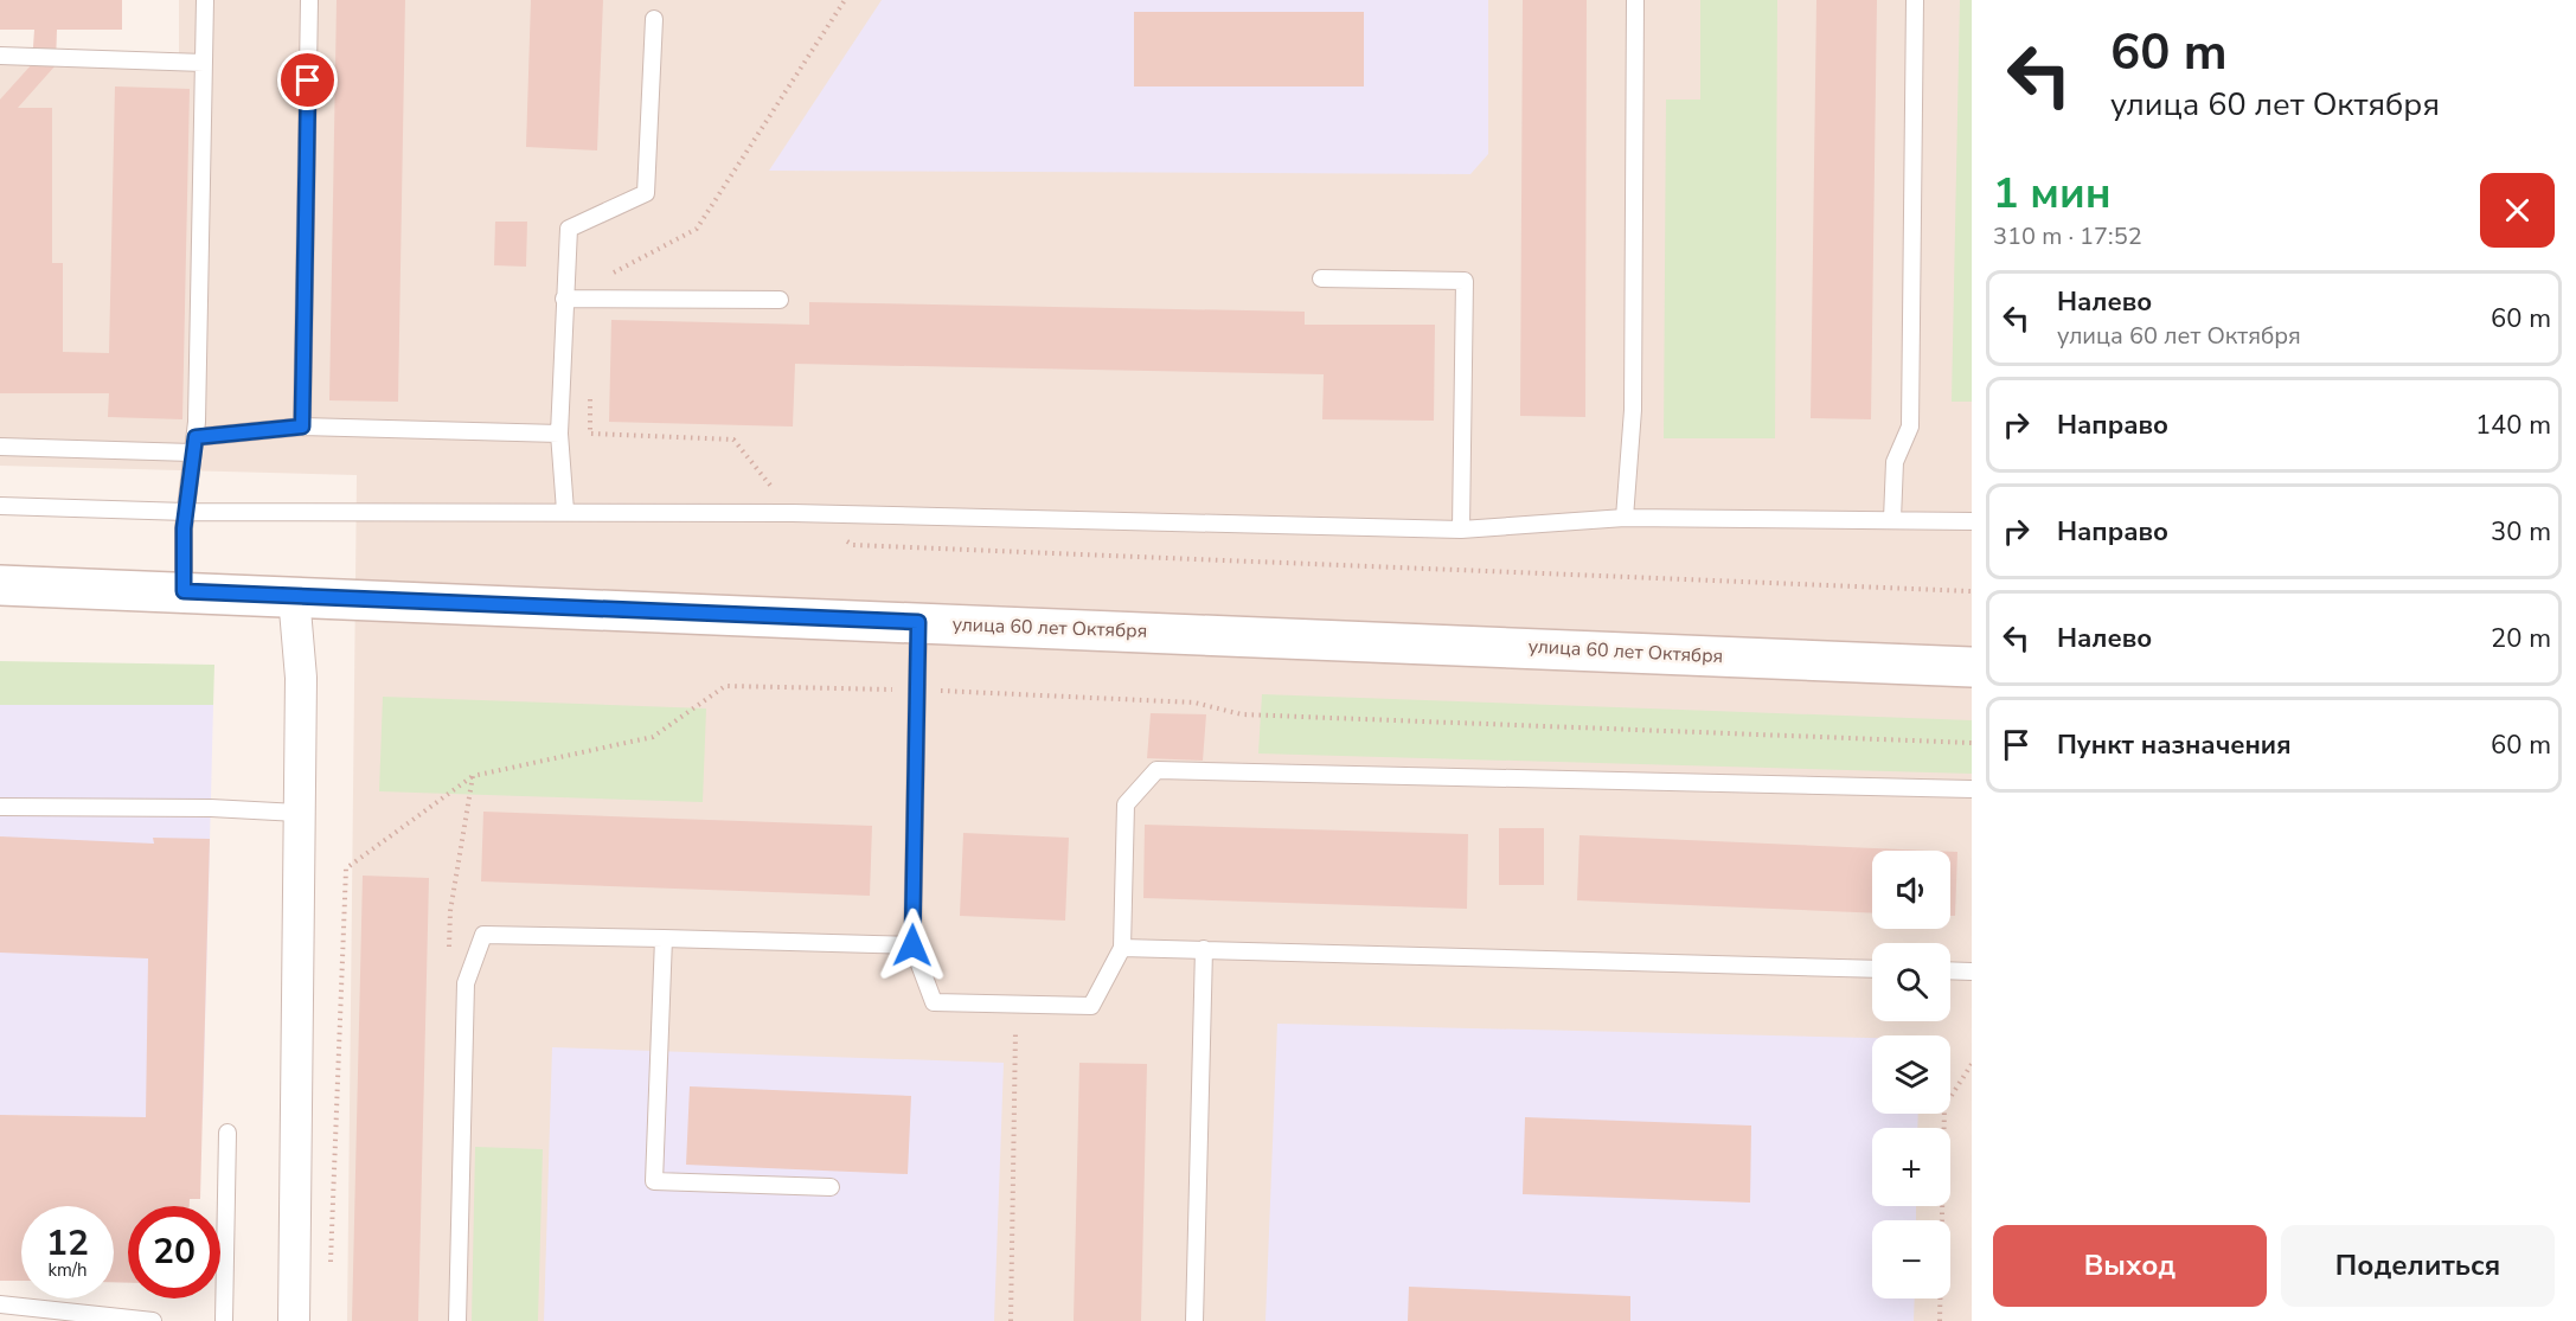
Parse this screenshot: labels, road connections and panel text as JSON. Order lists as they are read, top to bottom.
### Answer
{
  "streets": {
    "main road": ["улица 60 лет Октября"]
  },
  "page": {
    "turn": ["60 m", "улица 60 лет Октября"],
    "heading": ["1 мин", "310 m · 17:52"],
    "list": [
      {
        "name": "Налево",
        "note": "улица 60 лет Октября",
        "value": "60 m"
      },
      {
        "name": "Направо",
        "value": "140 m"
      },
      {
        "name": "Направо",
        "value": "30 m"
      },
      {
        "name": "Налево",
        "value": "20 m"
      },
      {
        "name": "Пункт назначения",
        "value": "60 m"
      }
    ],
    "map_buttons": ["+", "−"],
    "speed": "12 km/h",
    "limit": "20",
    "buttons": ["Выход", "Поделиться"]
  }
}
